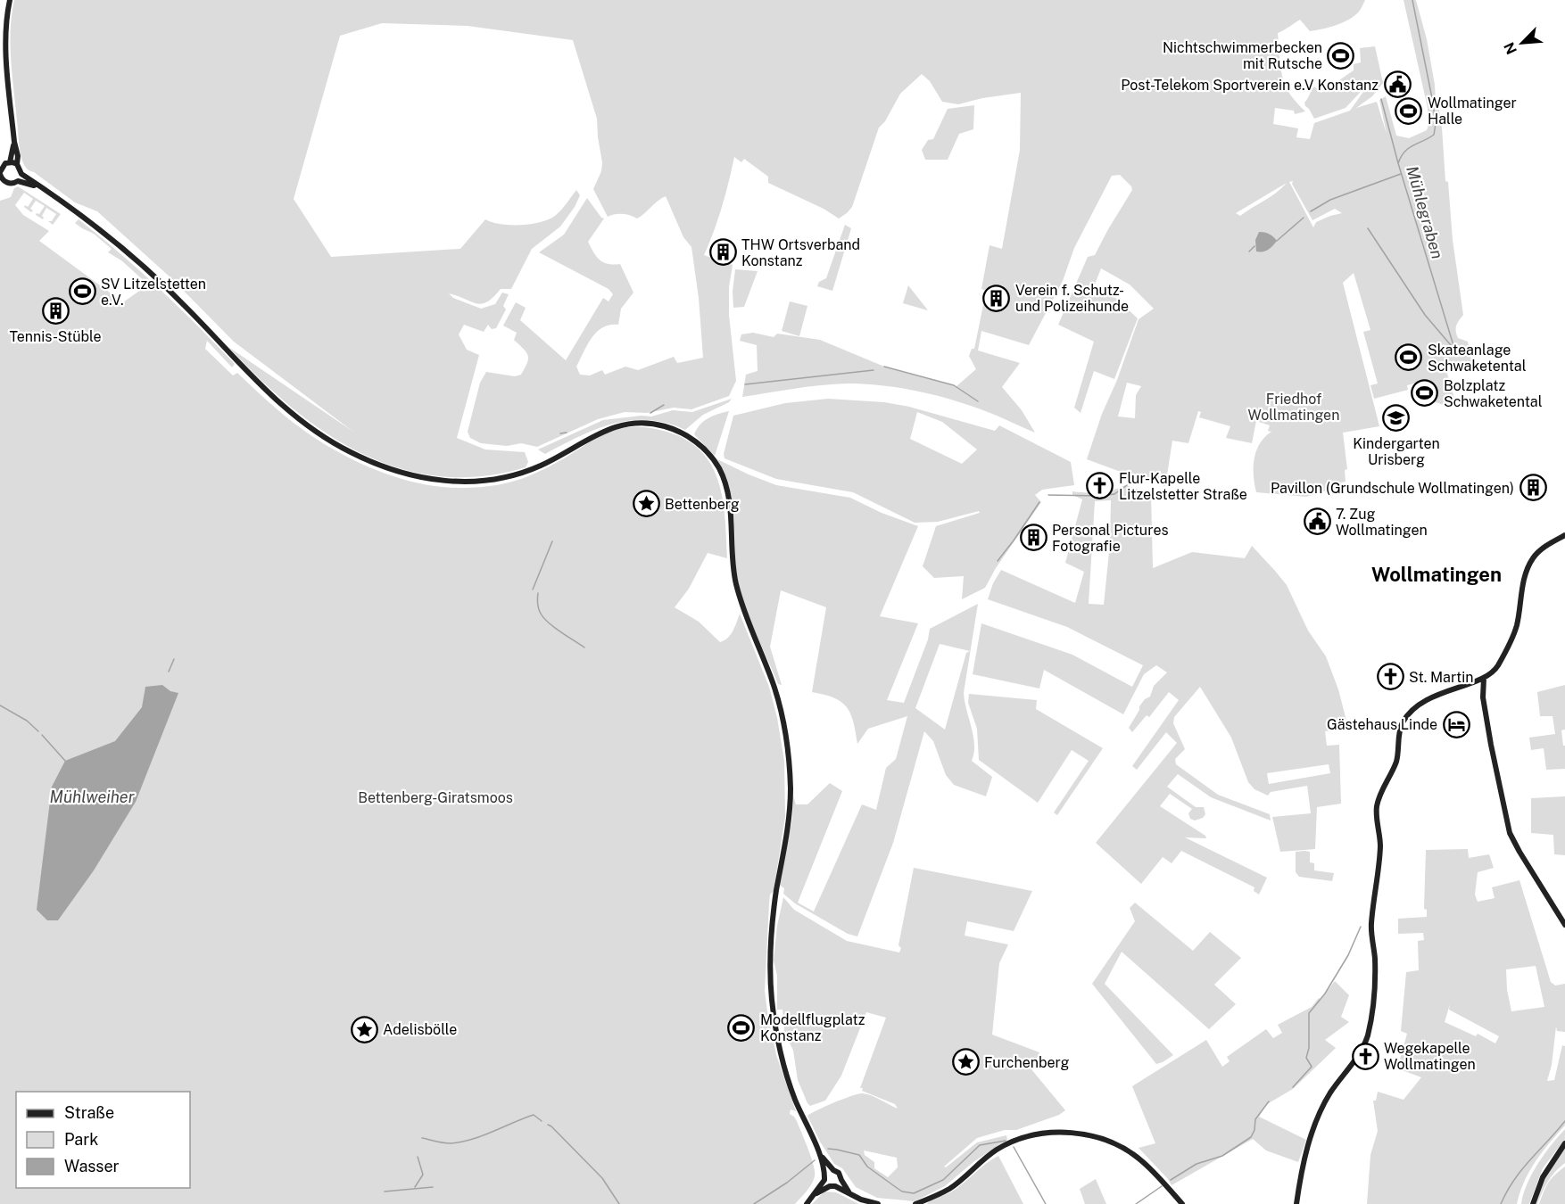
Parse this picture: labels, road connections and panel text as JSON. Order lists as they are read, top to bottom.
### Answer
{
  "districts": ["Wollmatingen"],
  "water": ["Mühlegraben", "Mühlweiher"],
  "parks": ["Friedhof Wollmatingen", "Bettenberg-Giratsmoos"],
  "places": {
    "sports": [
      "Nichtschwimmerbecken mit Rutsche",
      "Wollmatinger Halle",
      "SV Litzelstetten e.V.",
      "Skateanlage Schwaketental",
      "Bolzplatz Schwaketental",
      "Modellflugplatz Konstanz"
    ],
    "public building": ["Post-Telekom Sportverein e.V Konstanz", "7. Zug Wollmatingen"],
    "building": [
      "THW Ortsverband Konstanz",
      "Verein f. Schutz- und Polizeihunde",
      "Tennis-Stüble",
      "Pavillon (Grundschule Wollmatingen)",
      "Personal Pictures Fotografie"
    ],
    "school or university": ["Kindergarten Urisberg"],
    "church": ["Flur-Kapelle Litzelstetter Straße", "St. Martin", "Wegekapelle Wollmatingen"],
    "place": ["Bettenberg", "Adelisbölle", "Furchenberg"],
    "hotel": ["Gästehaus Linde"]
  },
  "legend": ["Straße", "Park", "Wasser"],
  "north": "bottom left"
}
